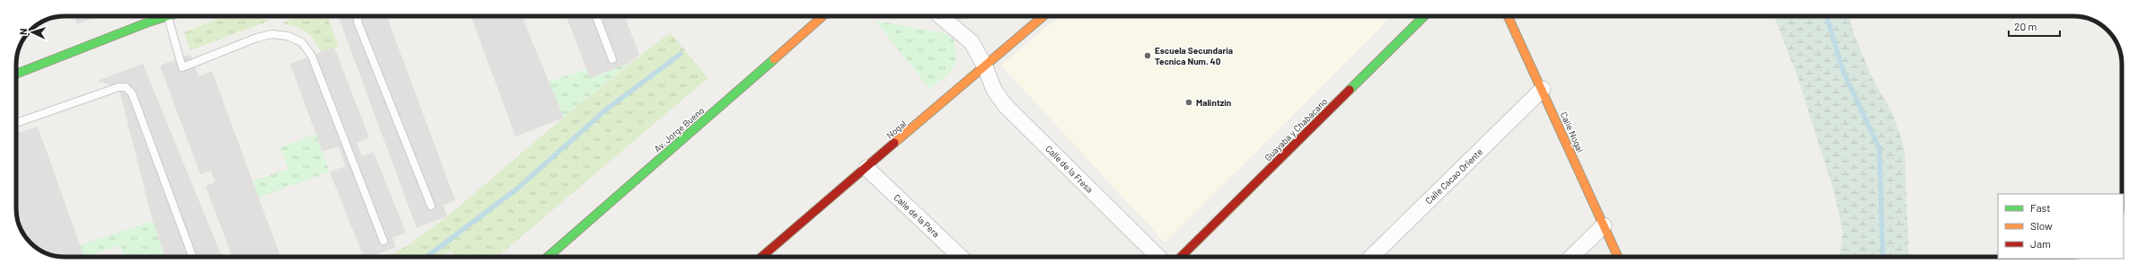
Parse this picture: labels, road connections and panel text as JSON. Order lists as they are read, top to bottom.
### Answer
{
  "streets": {
    "street": [
      "Av. Jorge Bueno",
      "Nogal",
      "Guayaba y Chabacano",
      "Calle Nogal",
      "Calle de la Fresa",
      "Calle Cacao Oriente",
      "Calle de la Pera"
    ]
  },
  "crossings": [
    ["Nogal", "Calle de la Fresa"],
    ["Nogal", "Calle de la Pera"],
    ["Calle Nogal", "Calle Cacao Oriente"]
  ],
  "places": ["Escuela Secundaria Tecnica Num. 40", "Malintzin"],
  "legend": ["Fast", "Slow", "Jam"],
  "scale_bar": "20 m",
  "north": "left"
}
